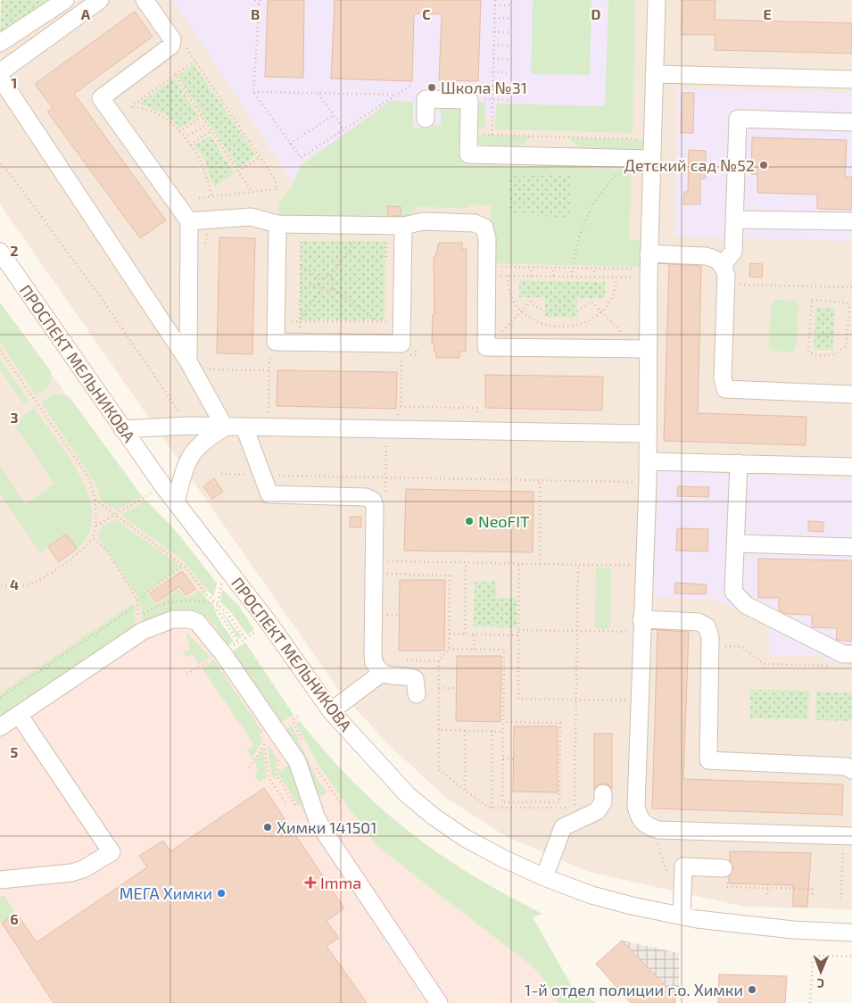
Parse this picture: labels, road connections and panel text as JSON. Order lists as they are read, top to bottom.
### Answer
{
  "streets": {
    "street": ["ПРОСПЕКТ МЕЛЬНИКОВА"]
  },
  "places": {
    "other": [
      "Школа №31",
      "Детский сад №52",
      "NeoFIT",
      "Химки 141501",
      "МЕГА Химки",
      "1-й отдел полиции г.о. Химки"
    ],
    "health": ["Imma"]
  },
  "north": "bottom",
  "grid": {
    "columns": [
      "A",
      "B",
      "C",
      "D",
      "E"
    ],
    "rows": [
      "1",
      "2",
      "3",
      "4",
      "5",
      "6"
    ]
  }
}
